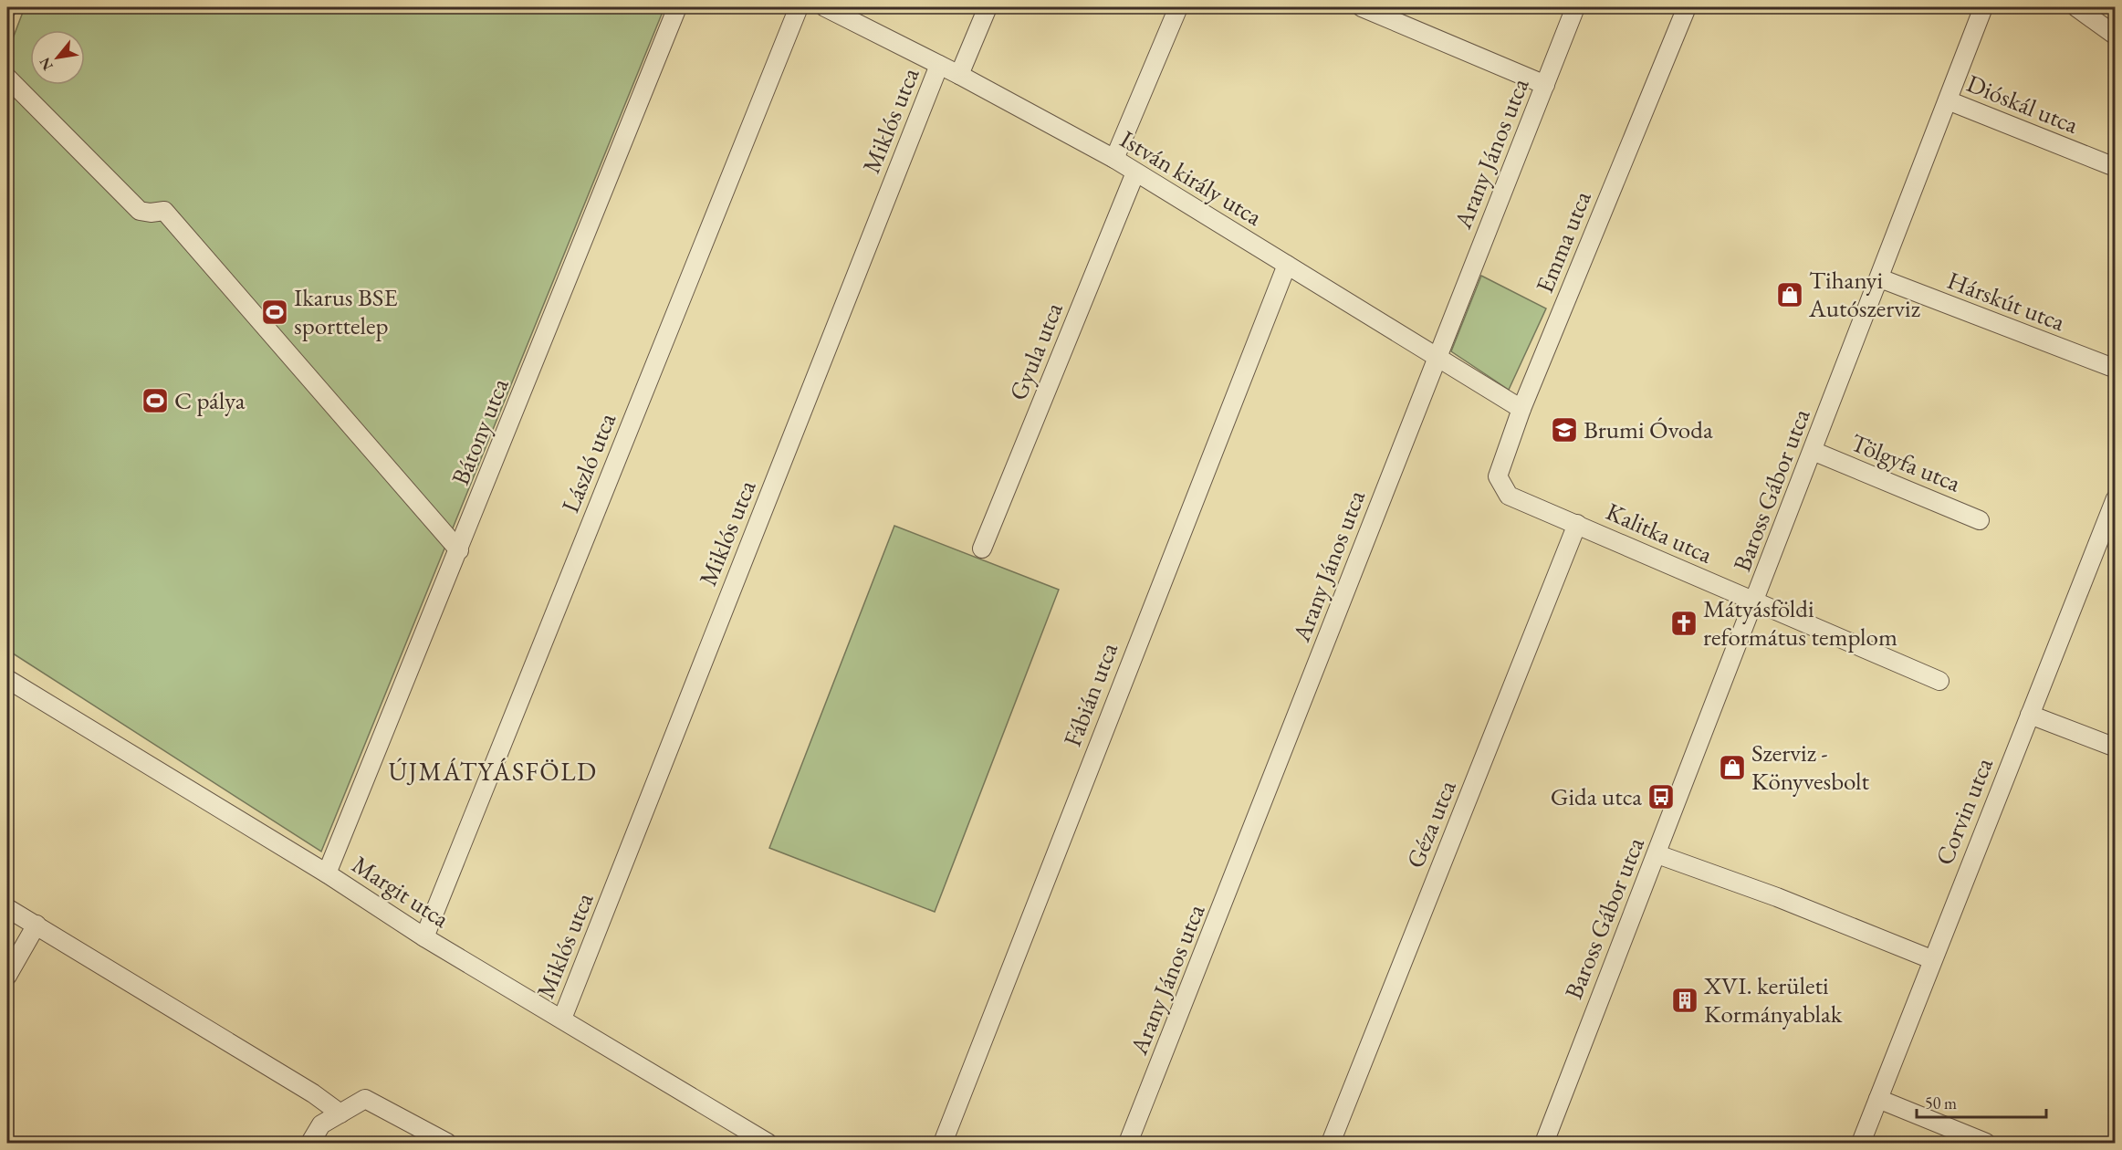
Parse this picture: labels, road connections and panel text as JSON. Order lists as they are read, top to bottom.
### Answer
{
  "streets": {
    "street": [
      "Dióskál utca",
      "Miklós utca",
      "Arany János utca",
      "István király utca",
      "Emma utca",
      "Hárskút utca",
      "Gyula utca",
      "Bátony utca",
      "László utca",
      "Tölgyfa utca",
      "Baross Gábor utca",
      "Kalitka utca",
      "Fábián utca",
      "Corvin utca",
      "Géza utca",
      "Margit utca"
    ]
  },
  "crossings": [
    ["Dióskál utca", "Baross Gábor utca"],
    ["Miklós utca", "István király utca"],
    ["Miklós utca", "Margit utca"],
    ["Arany János utca", "István király utca"],
    ["István király utca", "Emma utca"],
    ["István király utca", "Gyula utca"],
    ["István király utca", "Fábián utca"],
    ["Emma utca", "Kalitka utca"],
    ["Hárskút utca", "Baross Gábor utca"],
    ["Bátony utca", "Margit utca"],
    ["László utca", "Margit utca"],
    ["Tölgyfa utca", "Baross Gábor utca"],
    ["Baross Gábor utca", "Kalitka utca"],
    ["Kalitka utca", "Géza utca"]
  ],
  "districts": ["ÚJMÁTYÁSFÖLD"],
  "places": {
    "shop": ["Tihanyi Autószerviz", "Szerviz - Könyvesbolt"],
    "sports": ["Ikarus BSE sporttelep", "C pálya"],
    "school or university": ["Brumi Óvoda"],
    "church": ["Mátyásföldi református templom"],
    "bus stop": ["Gida utca"],
    "building": ["XVI. kerületi Kormányablak"]
  },
  "scale_bar": "50 m",
  "north": "bottom left"
}
